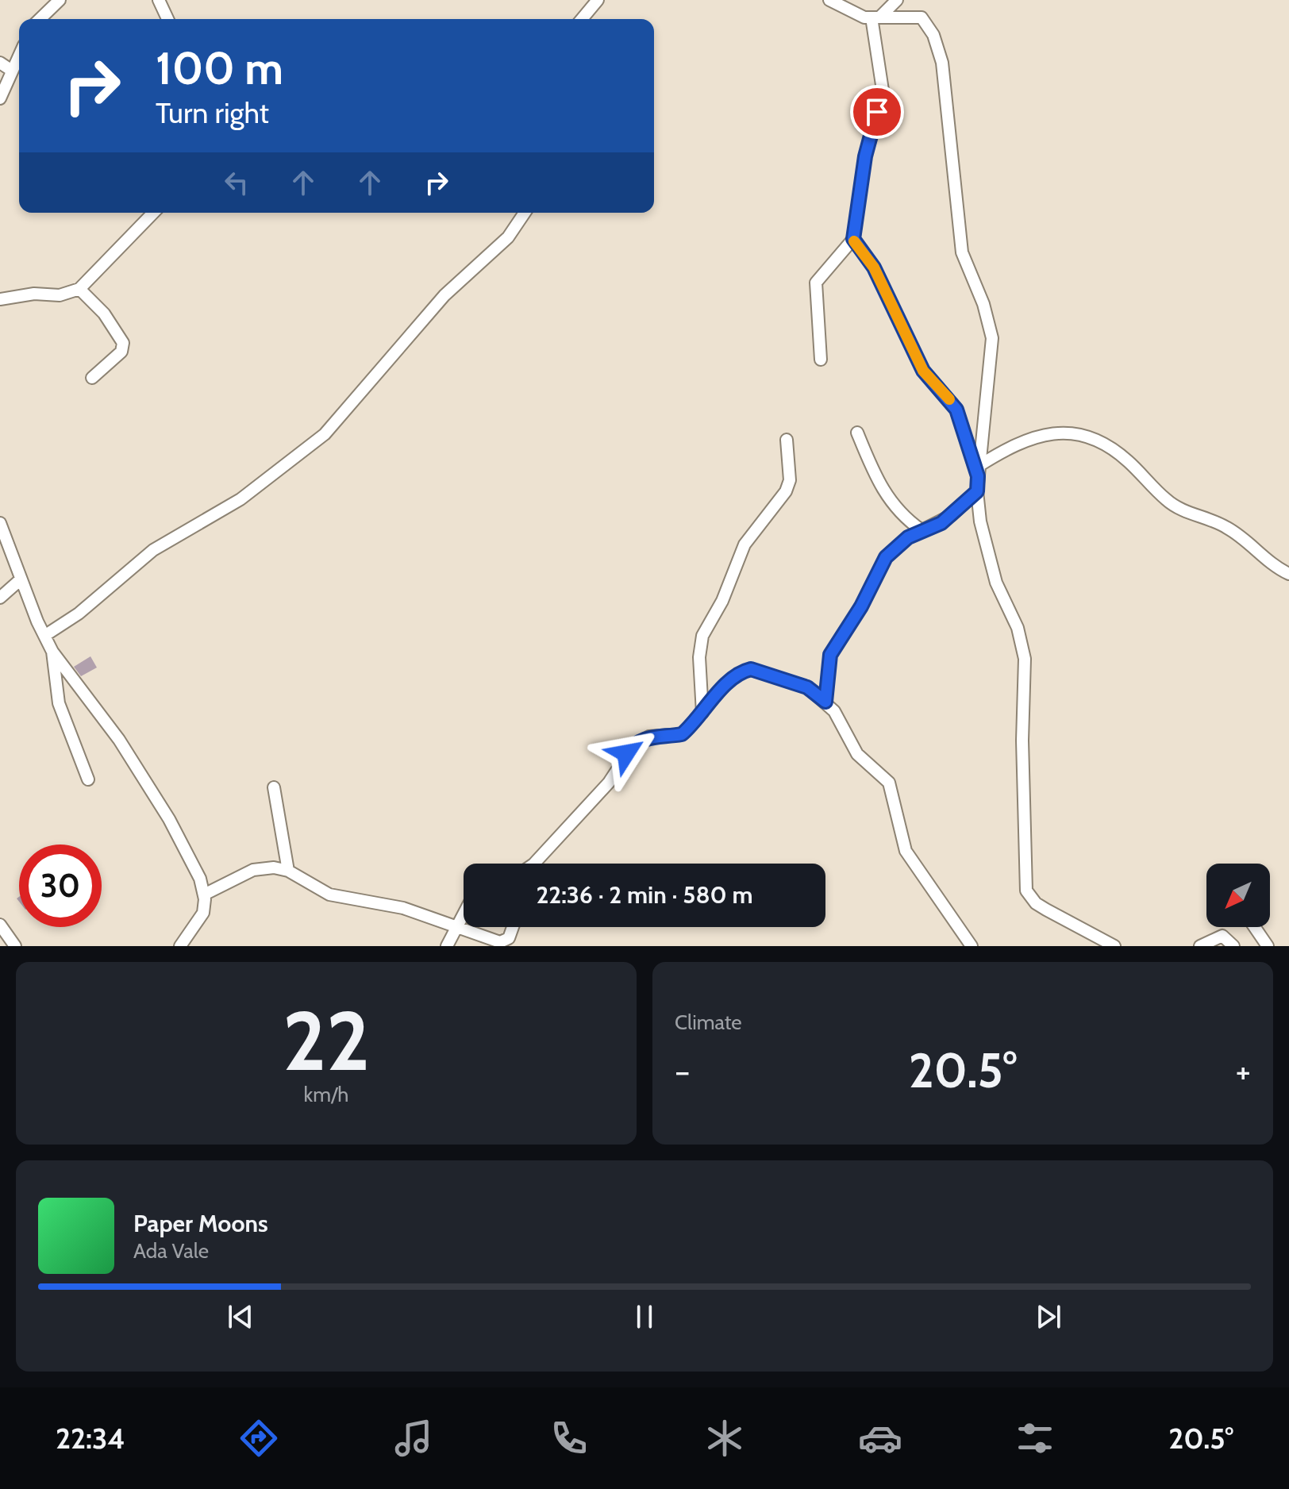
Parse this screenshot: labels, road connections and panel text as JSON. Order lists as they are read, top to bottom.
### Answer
{
  "north": "bottom left",
  "page": {
    "turn": ["100 m", "Turn right"],
    "limit": "30",
    "trip": "22:36 · 2 min · 580 m",
    "tile": [
      ["22", "km/h"],
      "Climate"
    ],
    "heat": ["−", "20.5°", "+"],
    "song": ["Paper Moons", "Ada Vale"],
    "tabs": ["22:34", "20.5°"]
  }
}
